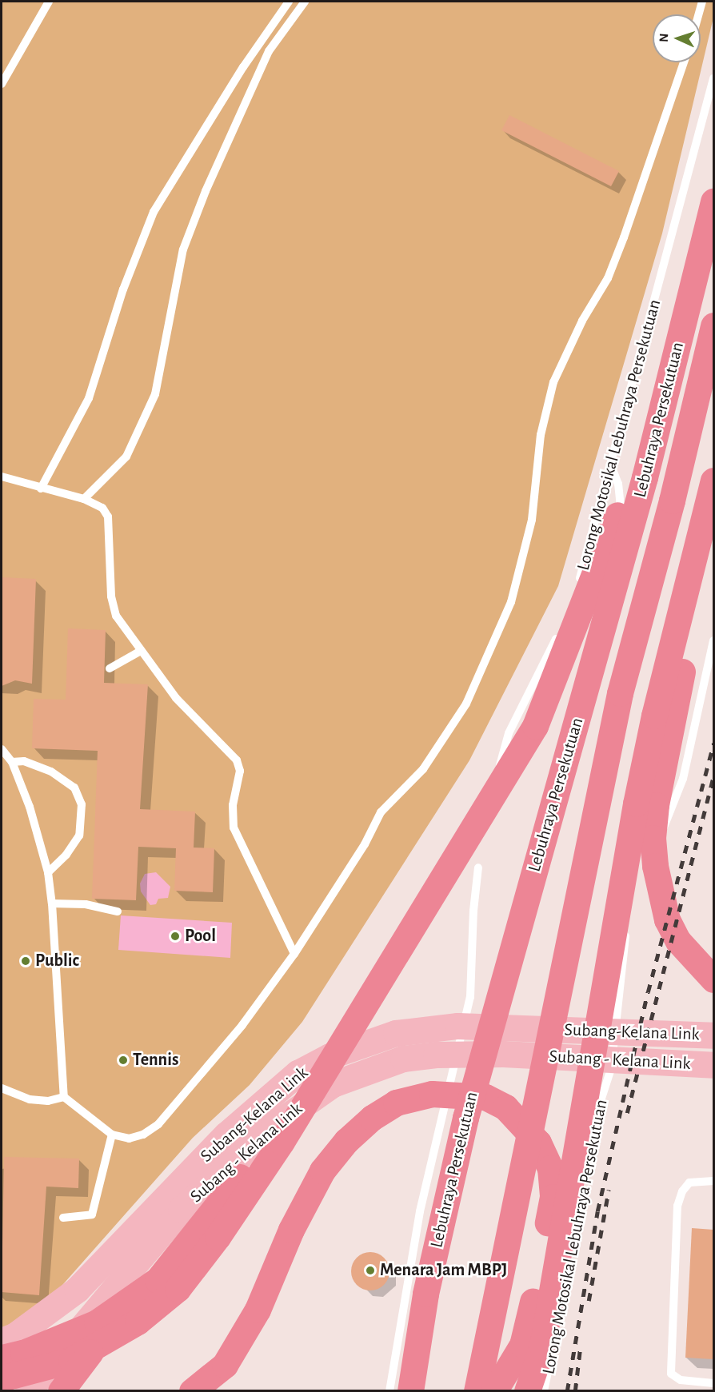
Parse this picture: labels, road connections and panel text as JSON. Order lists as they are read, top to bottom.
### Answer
{
  "streets": {
    "highway": ["Lebuhraya Persekutuan"],
    "main road": ["Subang-Kelana Link", "Subang - Kelana Link"],
    "lane": ["Lorong Motosikal Lebuhraya Persekutuan"]
  },
  "places": [
    "Pool",
    "Public",
    "Tennis",
    "Menara Jam MBPJ"
  ],
  "north": "left"
}
